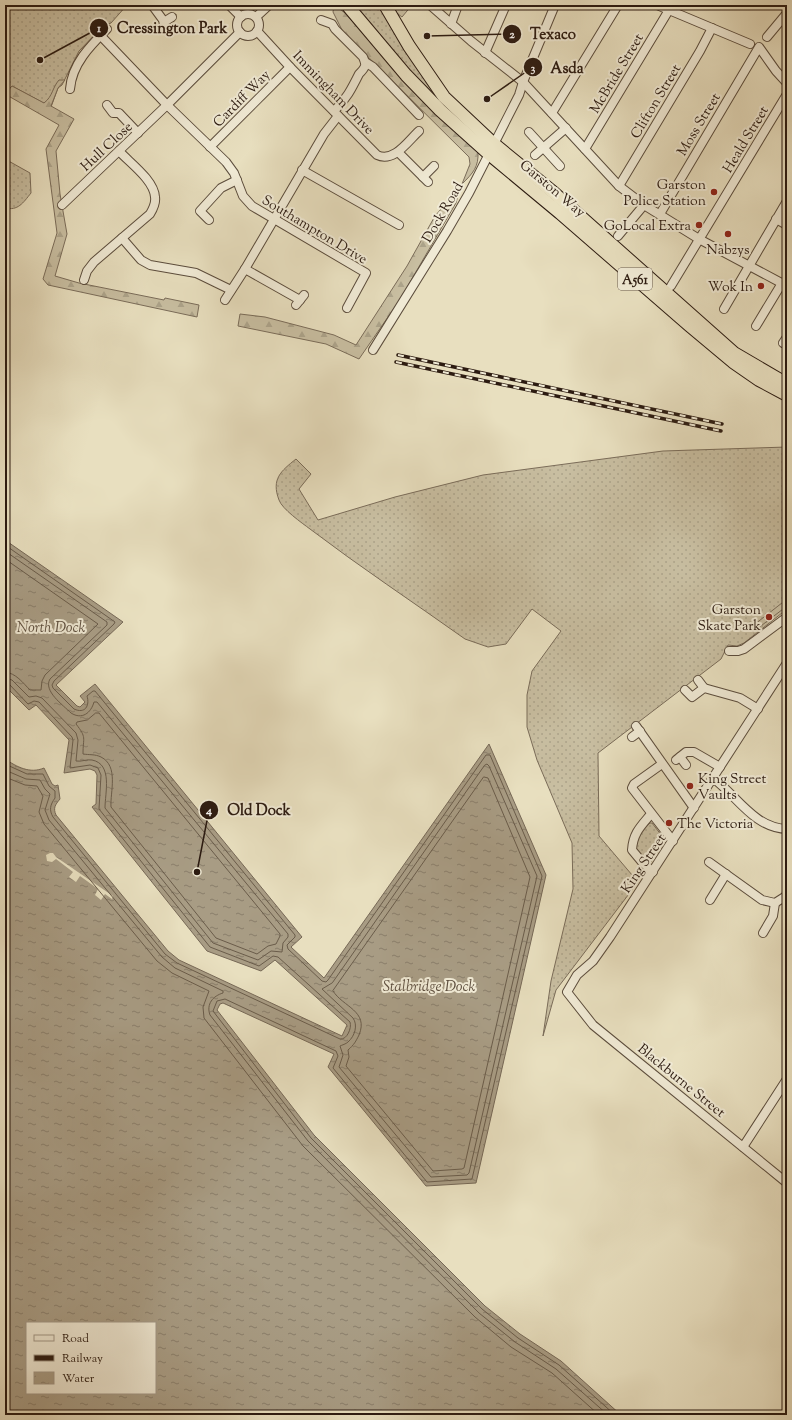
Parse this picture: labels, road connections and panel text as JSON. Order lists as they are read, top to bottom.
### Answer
{
  "streets": {
    "highway": ["Garston Way", "A561"],
    "street": [
      "McBride Street",
      "Immingham Drive",
      "Cardiff Way",
      "Clifton Street",
      "Moss Street",
      "Heald Street",
      "Hull Close",
      "Dock Road",
      "Southampton Drive",
      "King Street",
      "Blackburne Street"
    ]
  },
  "crossings": [
    ["Immingham Drive", "Cardiff Way"],
    ["Immingham Drive", "Hull Close"],
    ["Cardiff Way", "Southampton Drive"],
    ["Hull Close", "Southampton Drive"],
    ["Garston Way", "Dock Road"],
    ["King Street", "Blackburne Street"]
  ],
  "water": ["North Dock", "Stalbridge Dock"],
  "places": [
    "Texaco",
    "Cressington Park",
    "Asda",
    "Garston Police Station",
    "GoLocal Extra",
    "Nabzys",
    "Wok In",
    "Garston Skate Park",
    "King Street Vaults",
    "The Victoria",
    "Old Dock"
  ],
  "legend": ["Road", "Railway", "Water"]
}
